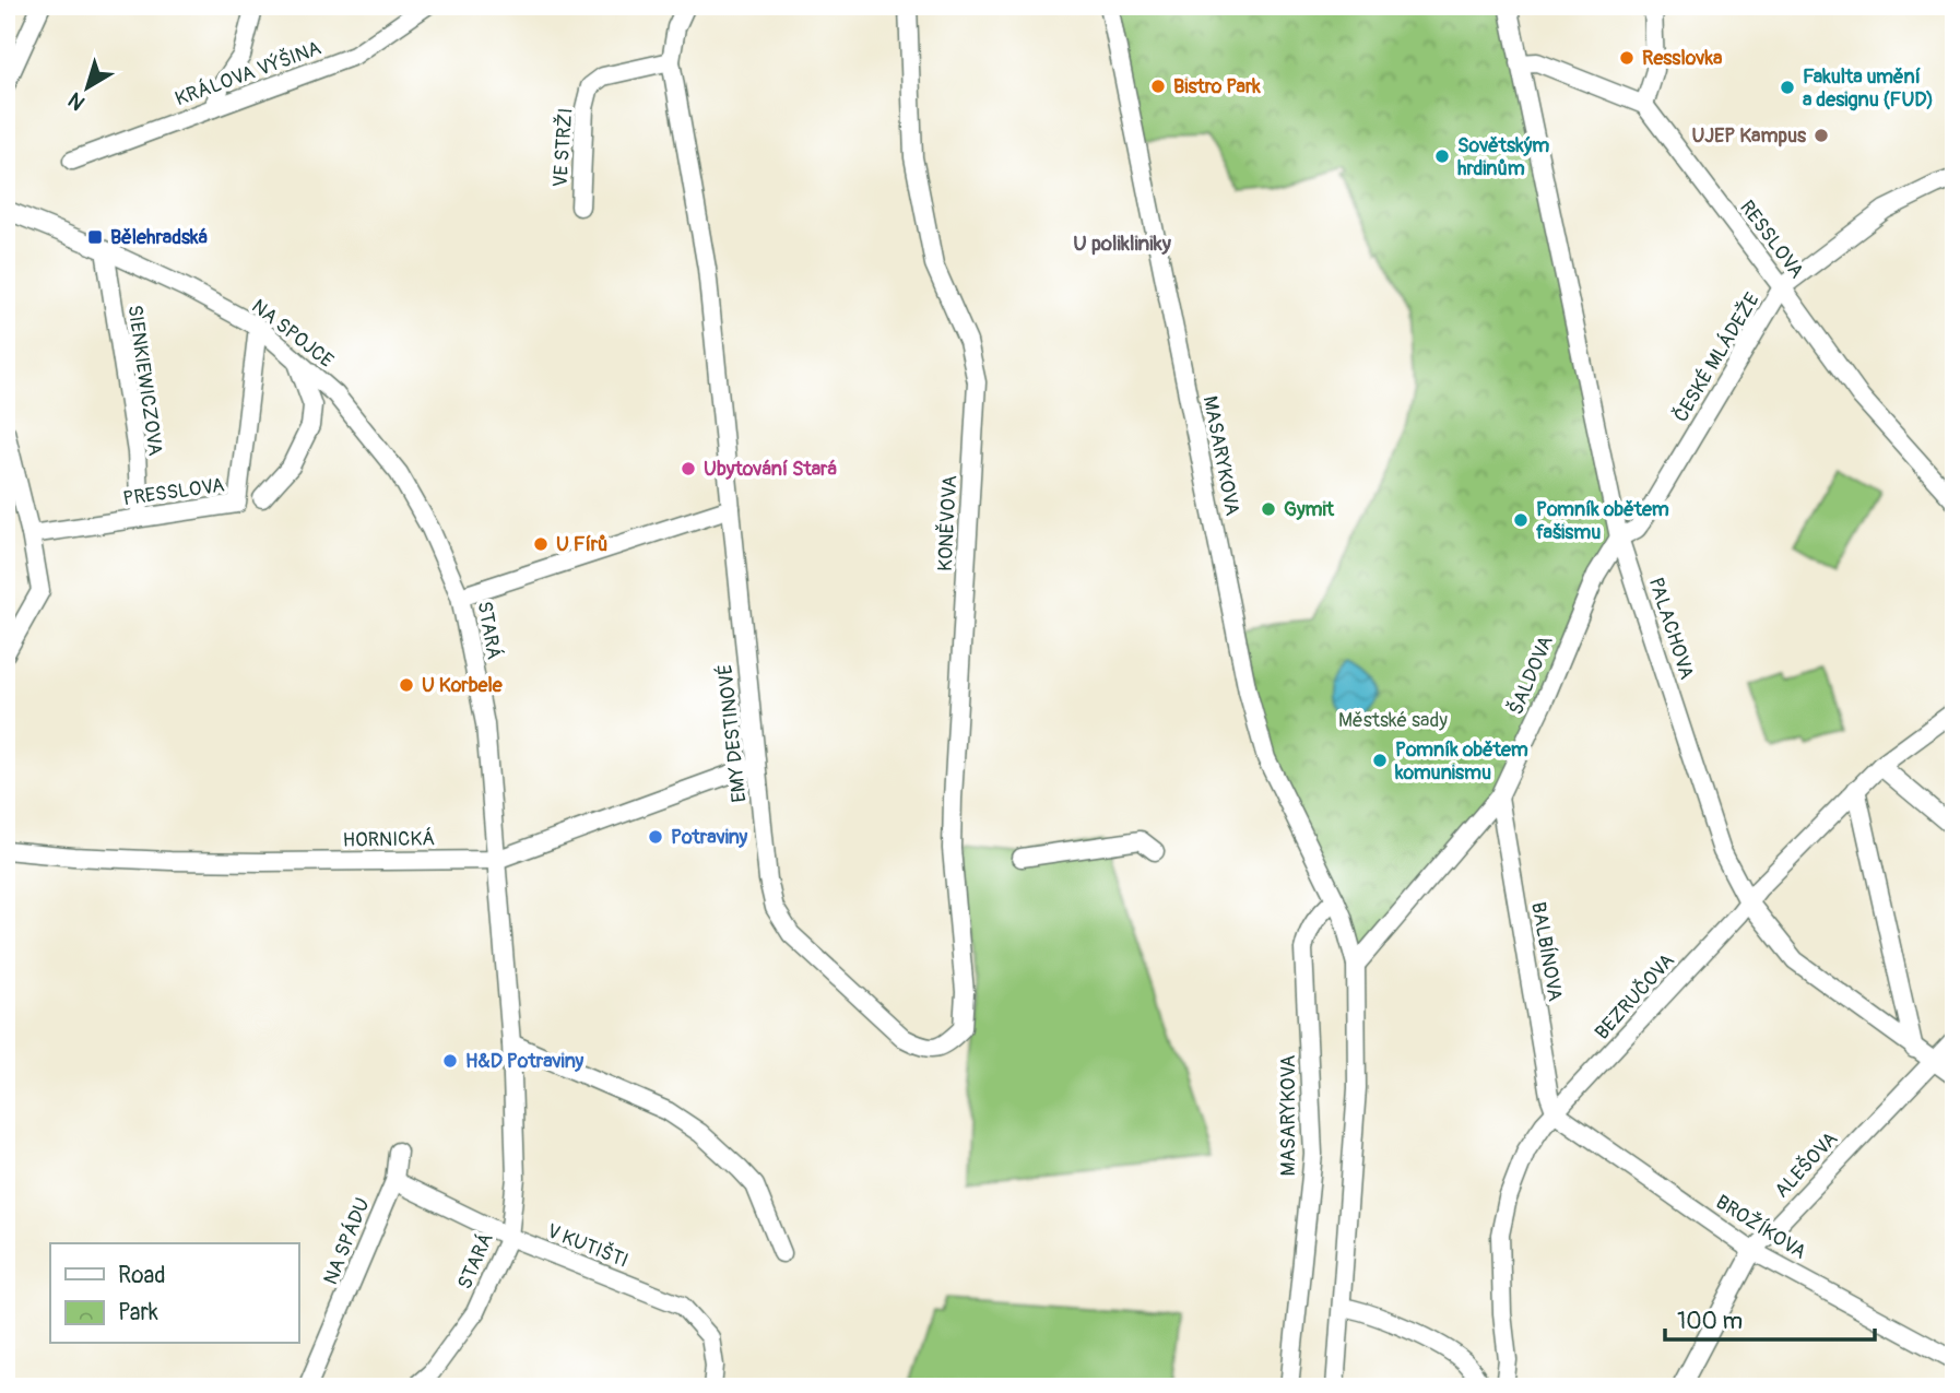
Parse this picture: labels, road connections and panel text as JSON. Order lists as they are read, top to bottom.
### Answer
{
  "streets": {
    "street": [
      "KRÁLOVA VÝŠINA",
      "VE STRŽI",
      "RESSLOVA",
      "NA SPOJCE",
      "ČESKÉ MLÁDEŽE",
      "SIENKIEWICZOVA",
      "MASARYKOVA",
      "PRESSLOVA",
      "KONĚVOVA",
      "PALACHOVA",
      "STARÁ",
      "ŠALDOVA",
      "EMY DESTINOVÉ",
      "HORNICKÁ",
      "BALBÍNOVA",
      "BEZRUČOVA",
      "ALEŠOVA",
      "BROŽÍKOVA",
      "NA SPÁDU",
      "V KUTIŠTI"
    ]
  },
  "crossings": [
    ["RESSLOVA", "ČESKÉ MLÁDEŽE"],
    ["NA SPOJCE", "SIENKIEWICZOVA"],
    ["NA SPOJCE", "PRESSLOVA"],
    ["NA SPOJCE", "STARÁ"],
    ["ČESKÉ MLÁDEŽE", "PALACHOVA"],
    ["ČESKÉ MLÁDEŽE", "ŠALDOVA"],
    ["SIENKIEWICZOVA", "PRESSLOVA"],
    ["MASARYKOVA", "ŠALDOVA"],
    ["KONĚVOVA", "EMY DESTINOVÉ"],
    ["PALACHOVA", "ŠALDOVA"],
    ["PALACHOVA", "BEZRUČOVA"],
    ["PALACHOVA", "ALEŠOVA"],
    ["STARÁ", "EMY DESTINOVÉ"],
    ["STARÁ", "HORNICKÁ"],
    ["STARÁ", "V KUTIŠTI"],
    ["ŠALDOVA", "BALBÍNOVA"],
    ["EMY DESTINOVÉ", "HORNICKÁ"],
    ["BALBÍNOVA", "BEZRUČOVA"],
    ["BALBÍNOVA", "BROŽÍKOVA"],
    ["BEZRUČOVA", "BROŽÍKOVA"],
    ["ALEŠOVA", "BROŽÍKOVA"],
    ["NA SPÁDU", "V KUTIŠTI"]
  ],
  "districts": ["U polikliniky"],
  "parks": ["Městské sady"],
  "places": {
    "other": [
      "Resslovka",
      "Bistro Park",
      "Fakulta umění a designu (FUD)",
      "UJEP Kampus",
      "Sovětským hrdinům",
      "Ubytování Stará",
      "Gymit",
      "Pomník obětem fašismu",
      "U Fírů",
      "U Korbele",
      "Pomník obětem komunismu",
      "Potraviny",
      "H&D Potraviny"
    ],
    "transit": ["Bělehradská"]
  },
  "legend": ["Road", "Park"],
  "scale_bar": "100 m",
  "north": "bottom left"
}
